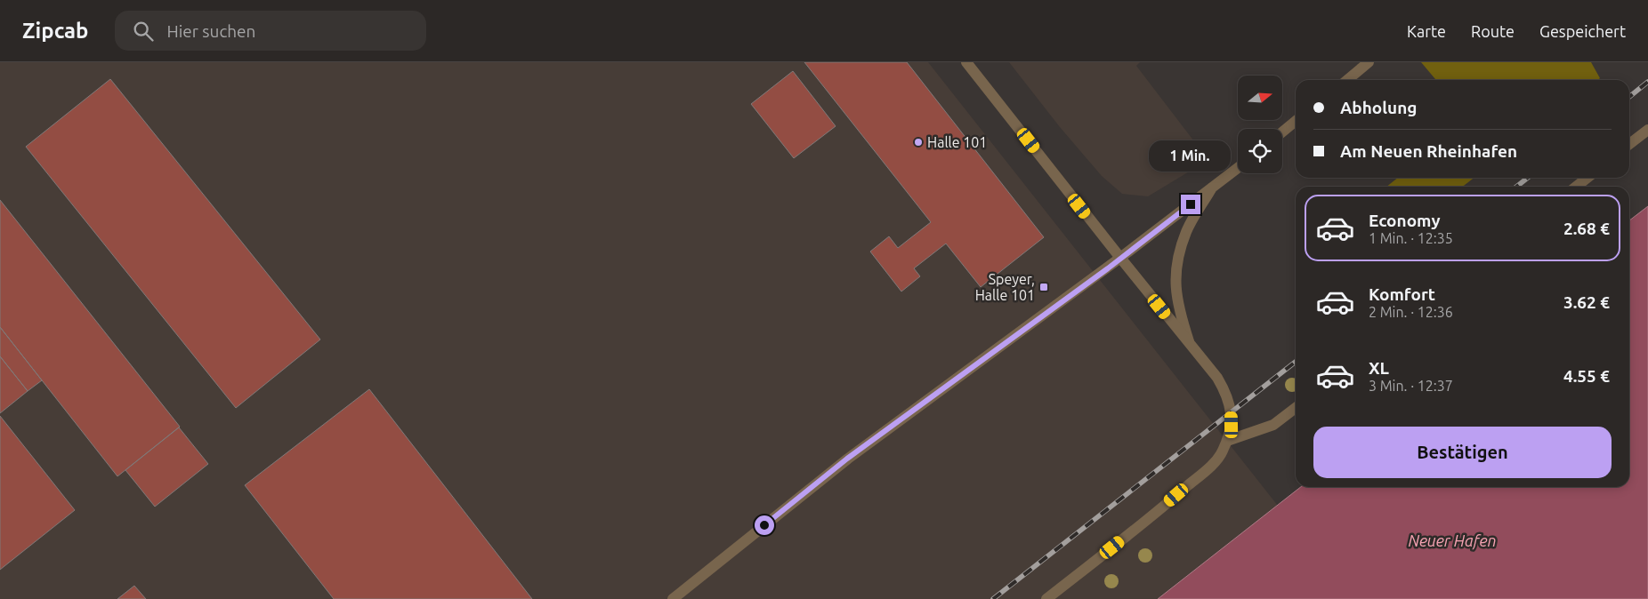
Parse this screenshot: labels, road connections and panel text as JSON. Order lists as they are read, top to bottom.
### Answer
{
  "water": ["Neuer Hafen"],
  "places": {
    "other": ["Halle 101"],
    "transit": ["Speyer, Halle 101"]
  },
  "north": "right",
  "page": {
    "header": "Zipcab",
    "search": "Hier suchen",
    "nav": ["Karte", "Route", "Gespeichert"],
    "banner": ["Abholung", "Am Neuen Rheinhafen"],
    "bubble": "1 Min.",
    "list": [
      {
        "name": "Economy",
        "note": "1 Min. · 12:35",
        "value": "2.68 €"
      },
      {
        "name": "Komfort",
        "note": "2 Min. · 12:36",
        "value": "3.62 €"
      },
      {
        "name": "XL",
        "note": "3 Min. · 12:37",
        "value": "4.55 €"
      }
    ],
    "buttons": "Bestätigen"
  }
}
